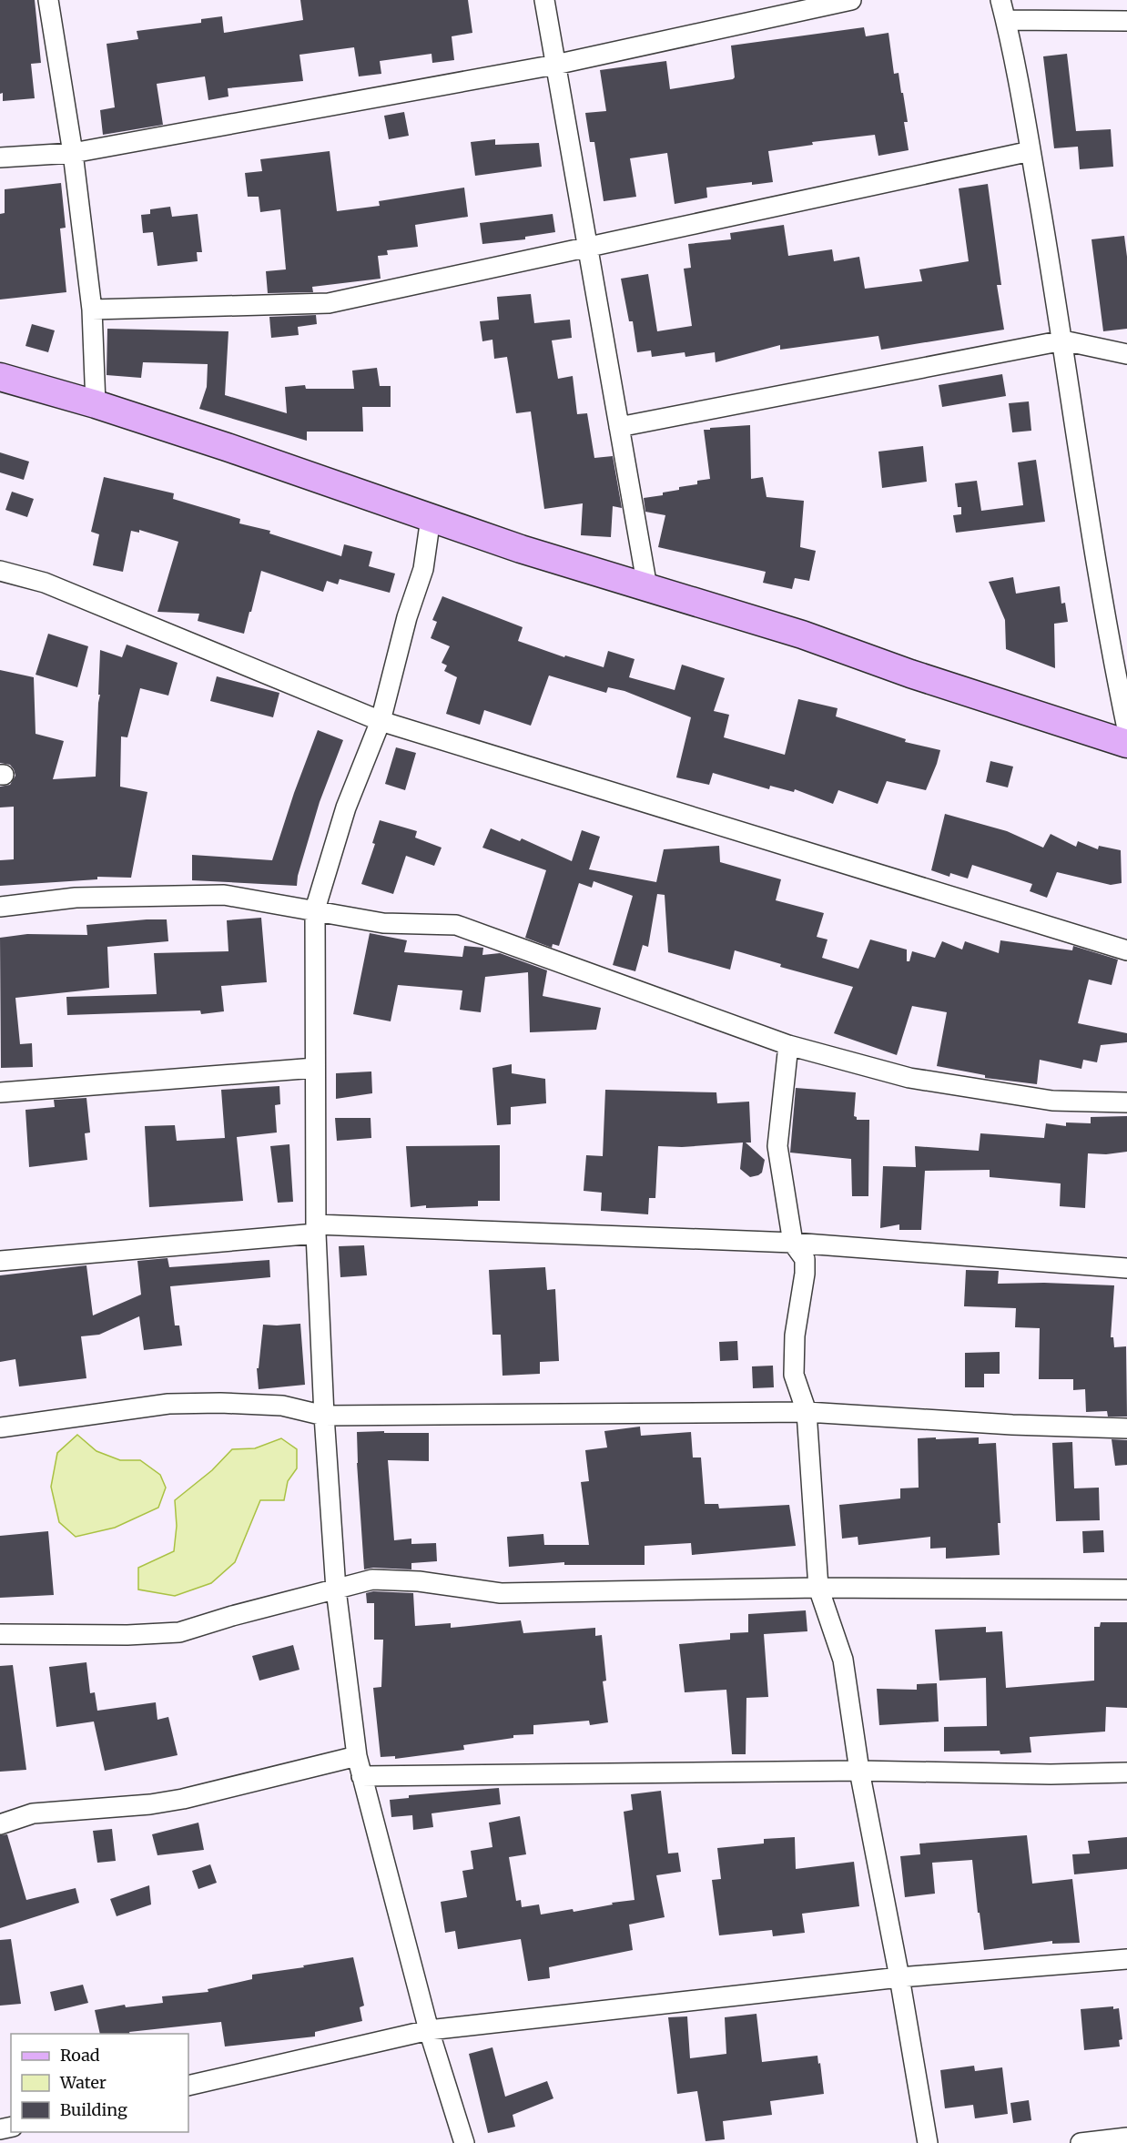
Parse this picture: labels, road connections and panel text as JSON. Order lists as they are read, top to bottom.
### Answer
{
  "legend": ["Road", "Water", "Building"]
}
